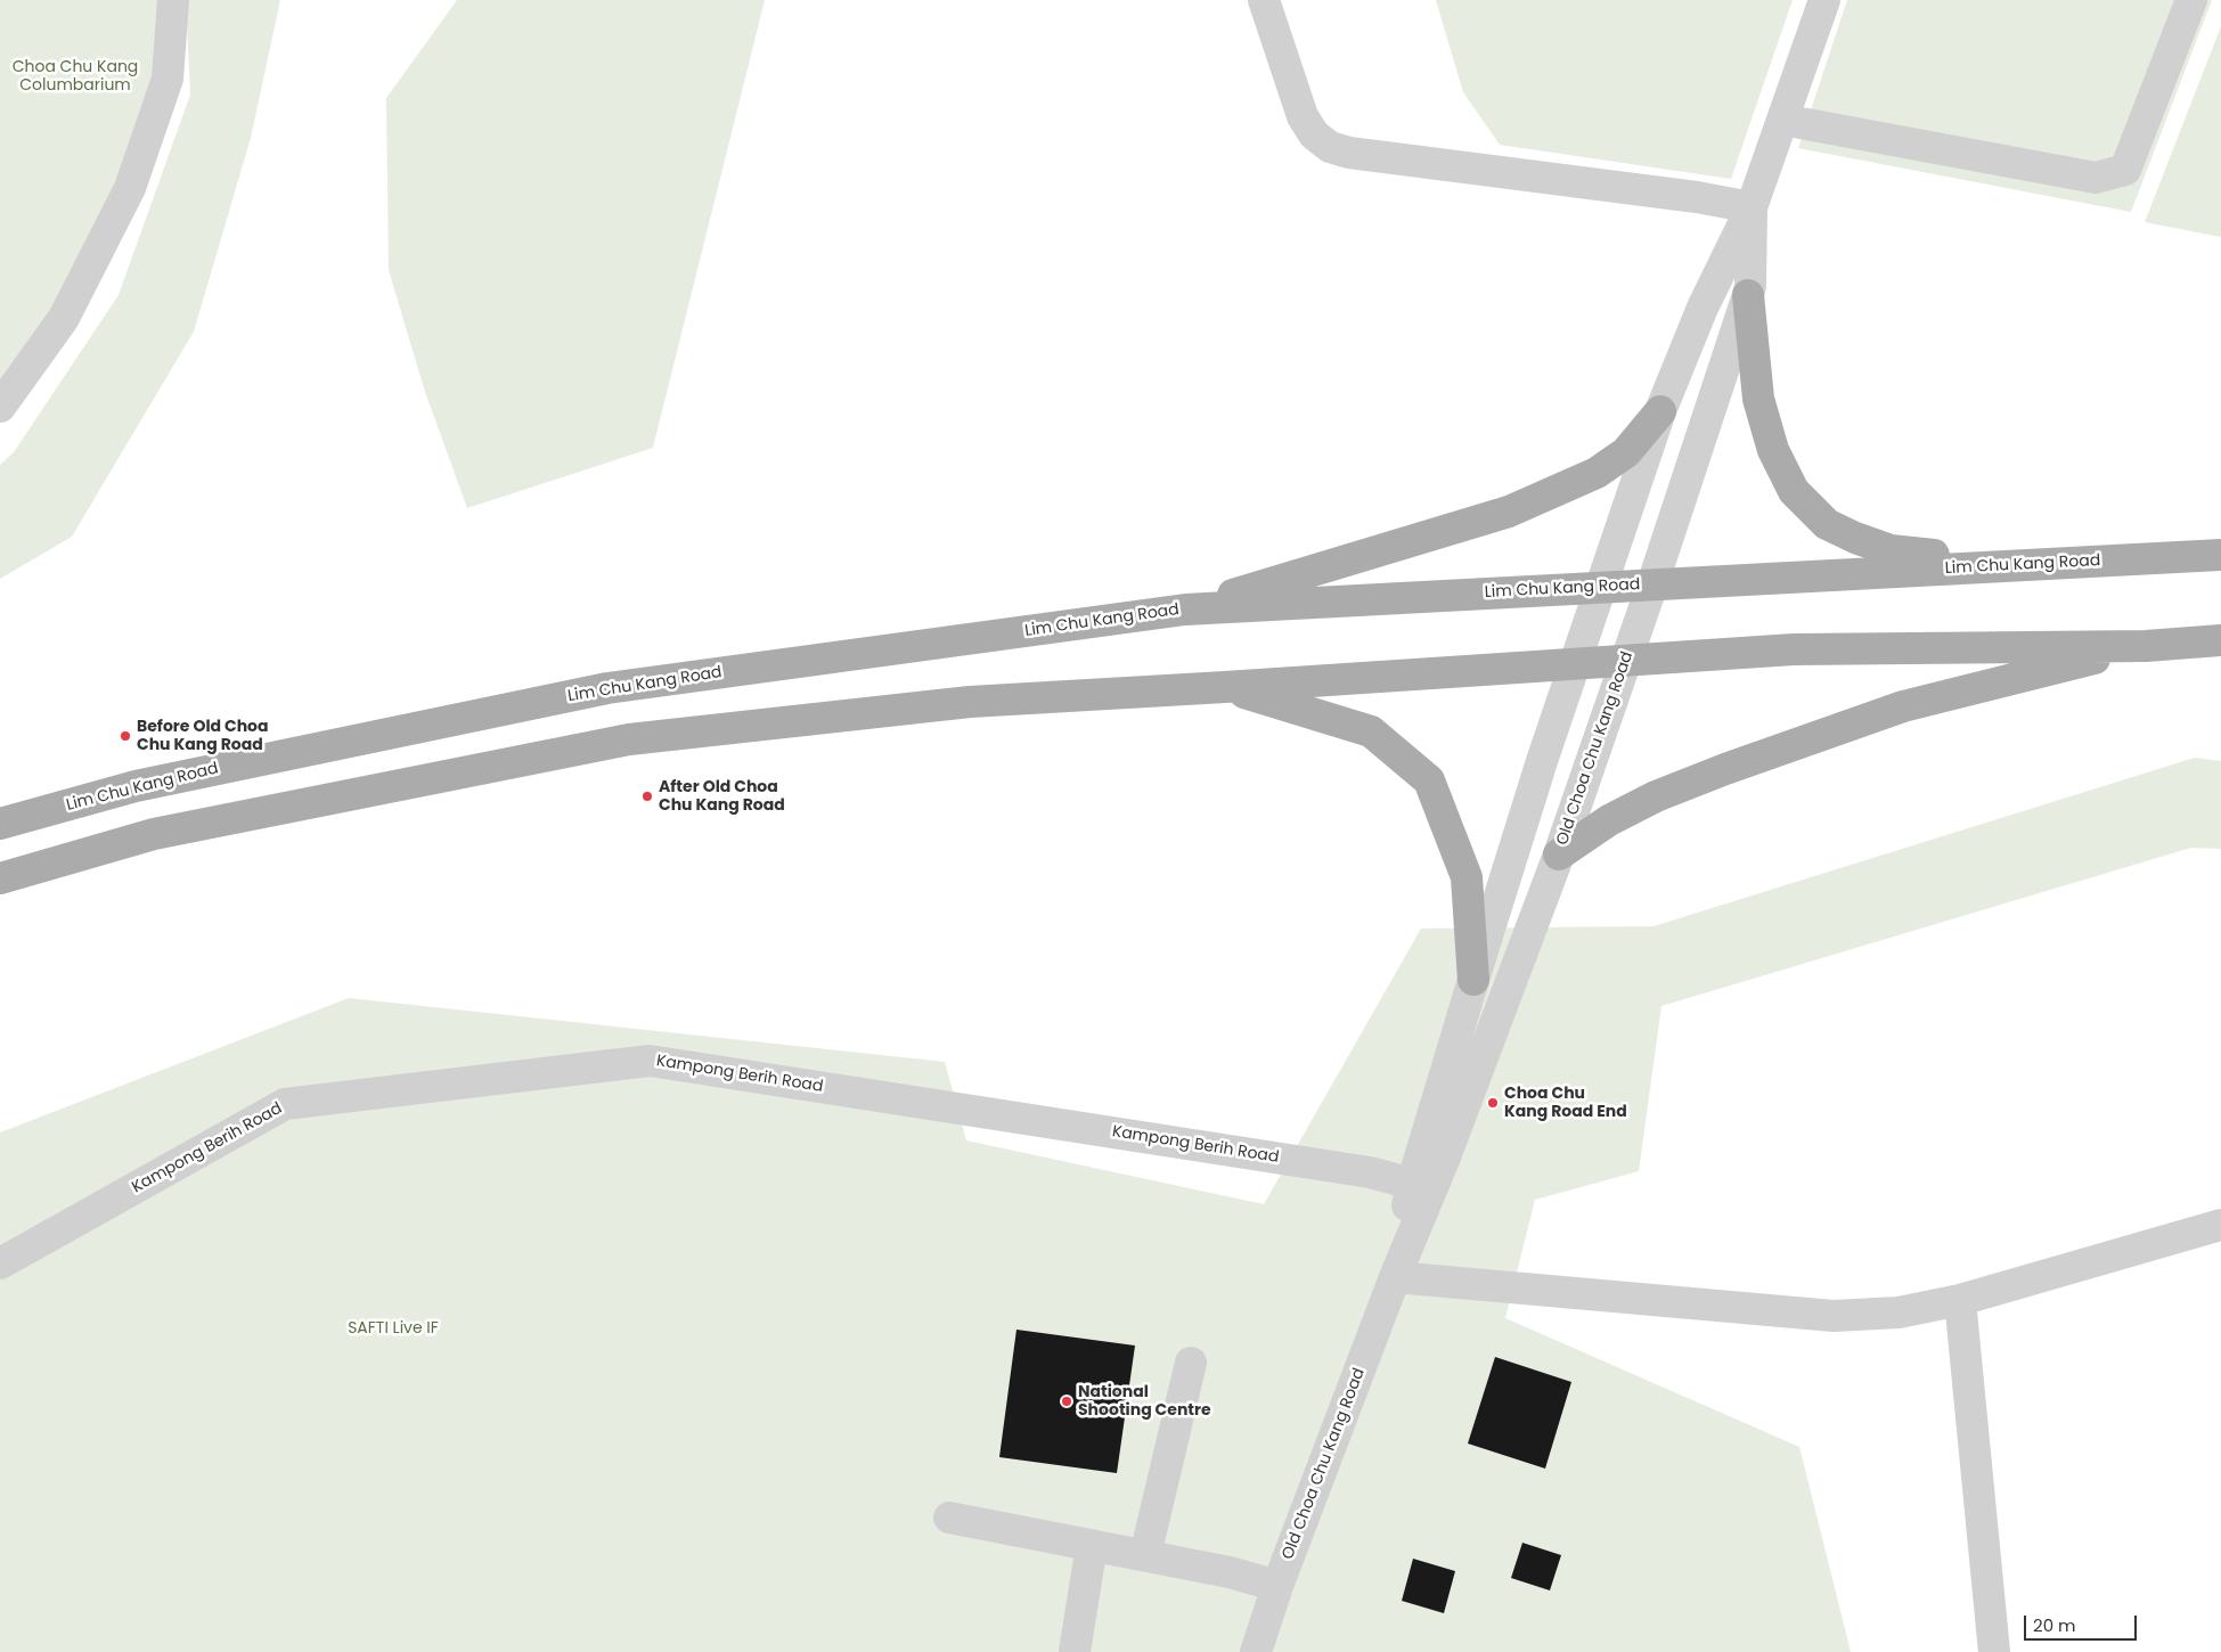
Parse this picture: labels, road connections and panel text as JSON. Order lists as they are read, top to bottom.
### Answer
{
  "streets": {
    "main road": ["Lim Chu Kang Road"],
    "street": ["Old Choa Chu Kang Road", "Kampong Berih Road"]
  },
  "crossings": [
    ["Lim Chu Kang Road", "Old Choa Chu Kang Road"],
    ["Old Choa Chu Kang Road", "Kampong Berih Road"]
  ],
  "parks": ["Choa Chu Kang Columbarium", "SAFTI Live IF"],
  "places": [
    "Before Old Choa Chu Kang Road",
    "After Old Choa Chu Kang Road",
    "Choa Chu Kang Road End",
    "National Shooting Centre"
  ],
  "scale_bar": "20 m"
}
